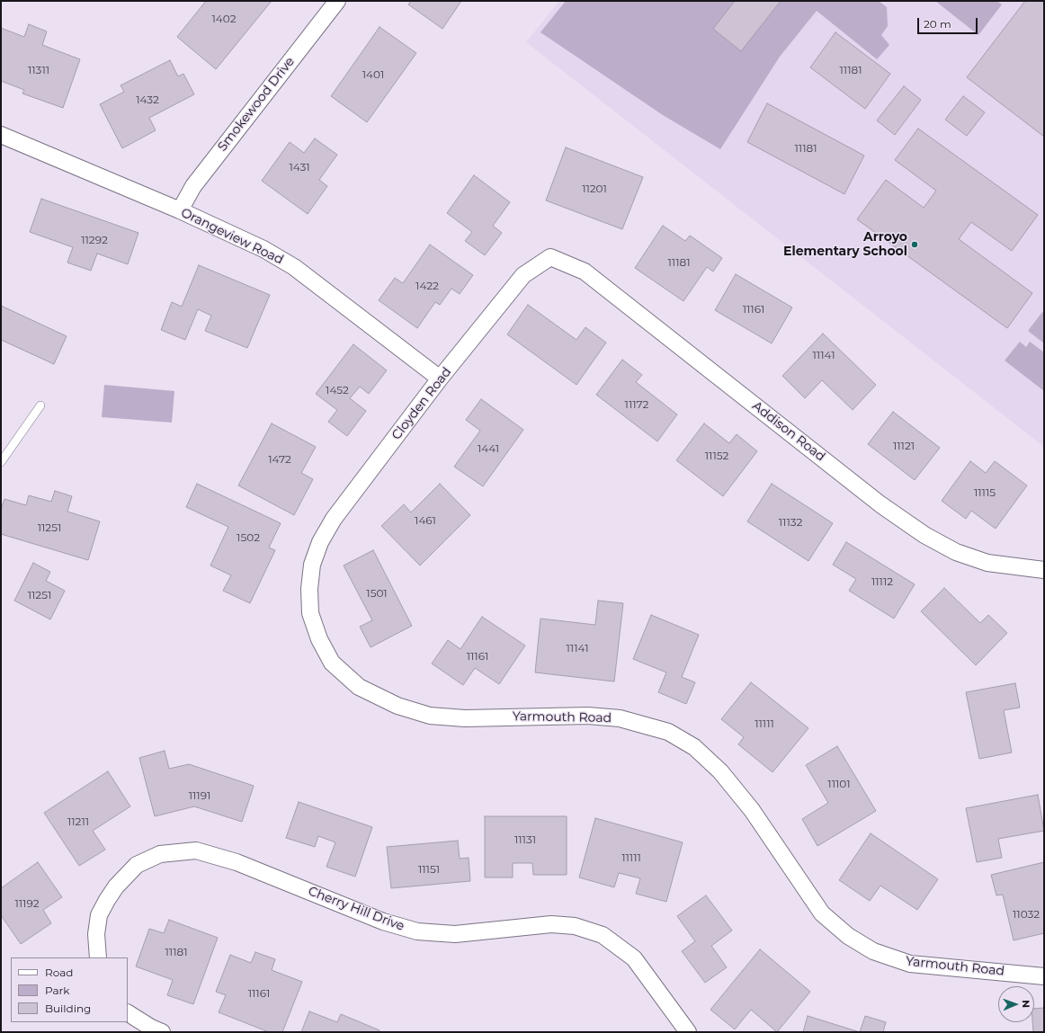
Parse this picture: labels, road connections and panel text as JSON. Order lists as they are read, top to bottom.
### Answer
{
  "streets": {
    "street": [
      "Smokewood Drive",
      "Orangeview Road",
      "Cloyden Road",
      "Addison Road",
      "Yarmouth Road",
      "Cherry Hill Drive"
    ]
  },
  "crossings": [
    ["Smokewood Drive", "Orangeview Road"],
    ["Orangeview Road", "Cloyden Road"],
    ["Cloyden Road", "Addison Road"],
    ["Cloyden Road", "Yarmouth Road"]
  ],
  "places": ["Arroyo Elementary School"],
  "house_numbers": [
    "1402",
    "11311",
    "11181",
    "1401",
    "1432",
    "11181",
    "1431",
    "11201",
    "11292",
    "11181",
    "1422",
    "11161",
    "11141",
    "1452",
    "11172",
    "11121",
    "1441",
    "11152",
    "1472",
    "11115",
    "1461",
    "11132",
    "11251",
    "1502",
    "11112",
    "1501",
    "11251",
    "11141",
    "11161",
    "11111",
    "11101",
    "11191",
    "11211",
    "11131",
    "11111",
    "11151",
    "11192",
    "11032",
    "11181",
    "11161"
  ],
  "legend": ["Road", "Park", "Building"],
  "scale_bar": "20 m",
  "north": "right"
}
